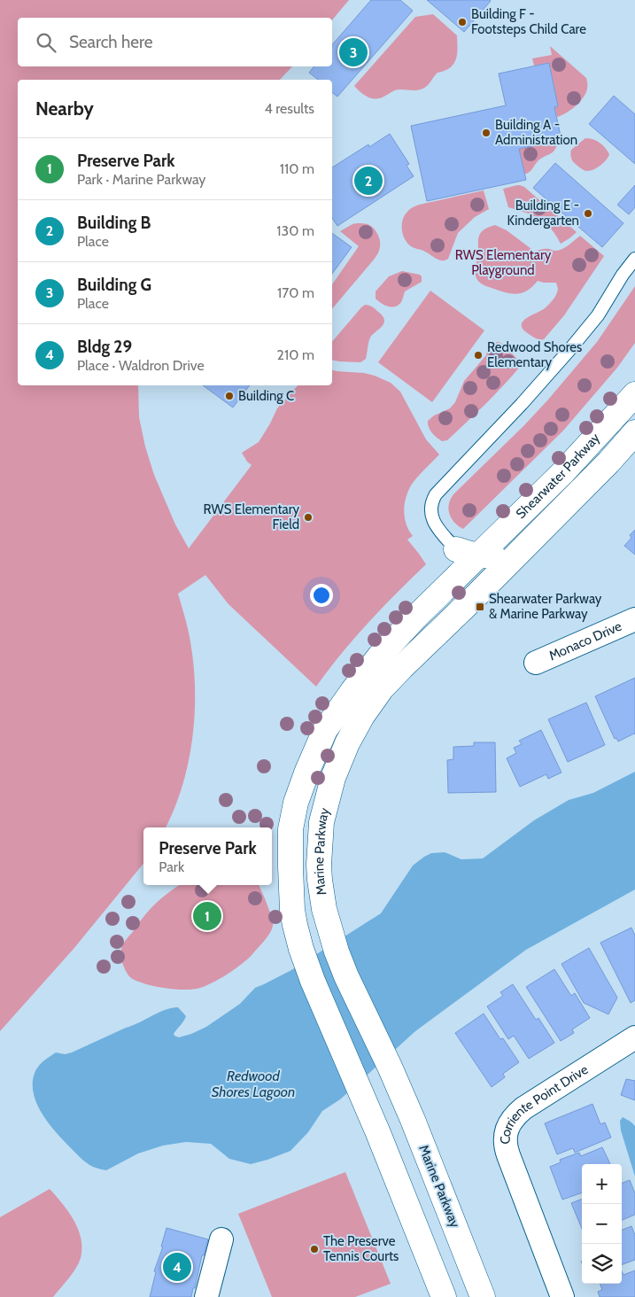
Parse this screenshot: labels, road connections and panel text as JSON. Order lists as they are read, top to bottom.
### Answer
{
  "streets": {
    "main road": ["Shearwater Parkway", "Marine Parkway"],
    "street": ["Monaco Drive", "Corriente Point Drive"]
  },
  "crossings": [
    ["Shearwater Parkway", "Marine Parkway"]
  ],
  "water": ["Redwood Shores Lagoon"],
  "parks": ["RWS Elementary Playground"],
  "places": {
    "other": [
      "Building F - Footsteps Child Care",
      "Building A - Administration",
      "Building E - Kindergarten",
      "Redwood Shores Elementary",
      "Building C",
      "RWS Elementary Field",
      "The Preserve Tennis Courts"
    ],
    "transit": ["Shearwater Parkway & Marine Parkway"]
  },
  "page": {
    "search": "Search here",
    "pins": [
      "3",
      "2",
      "1",
      "4"
    ],
    "heading": ["Nearby", "4 results"],
    "list": [
      {
        "mark": "1",
        "name": "Preserve Park",
        "note": "Park · Marine Parkway",
        "value": "110 m"
      },
      {
        "mark": "2",
        "name": "Building B",
        "note": "Place",
        "value": "130 m"
      },
      {
        "mark": "3",
        "name": "Building G",
        "note": "Place",
        "value": "170 m"
      },
      {
        "mark": "4",
        "name": "Bldg 29",
        "note": "Place · Waldron Drive",
        "value": "210 m"
      }
    ],
    "popup": ["Preserve Park", "Park"],
    "map_buttons": ["+", "−"]
  }
}
